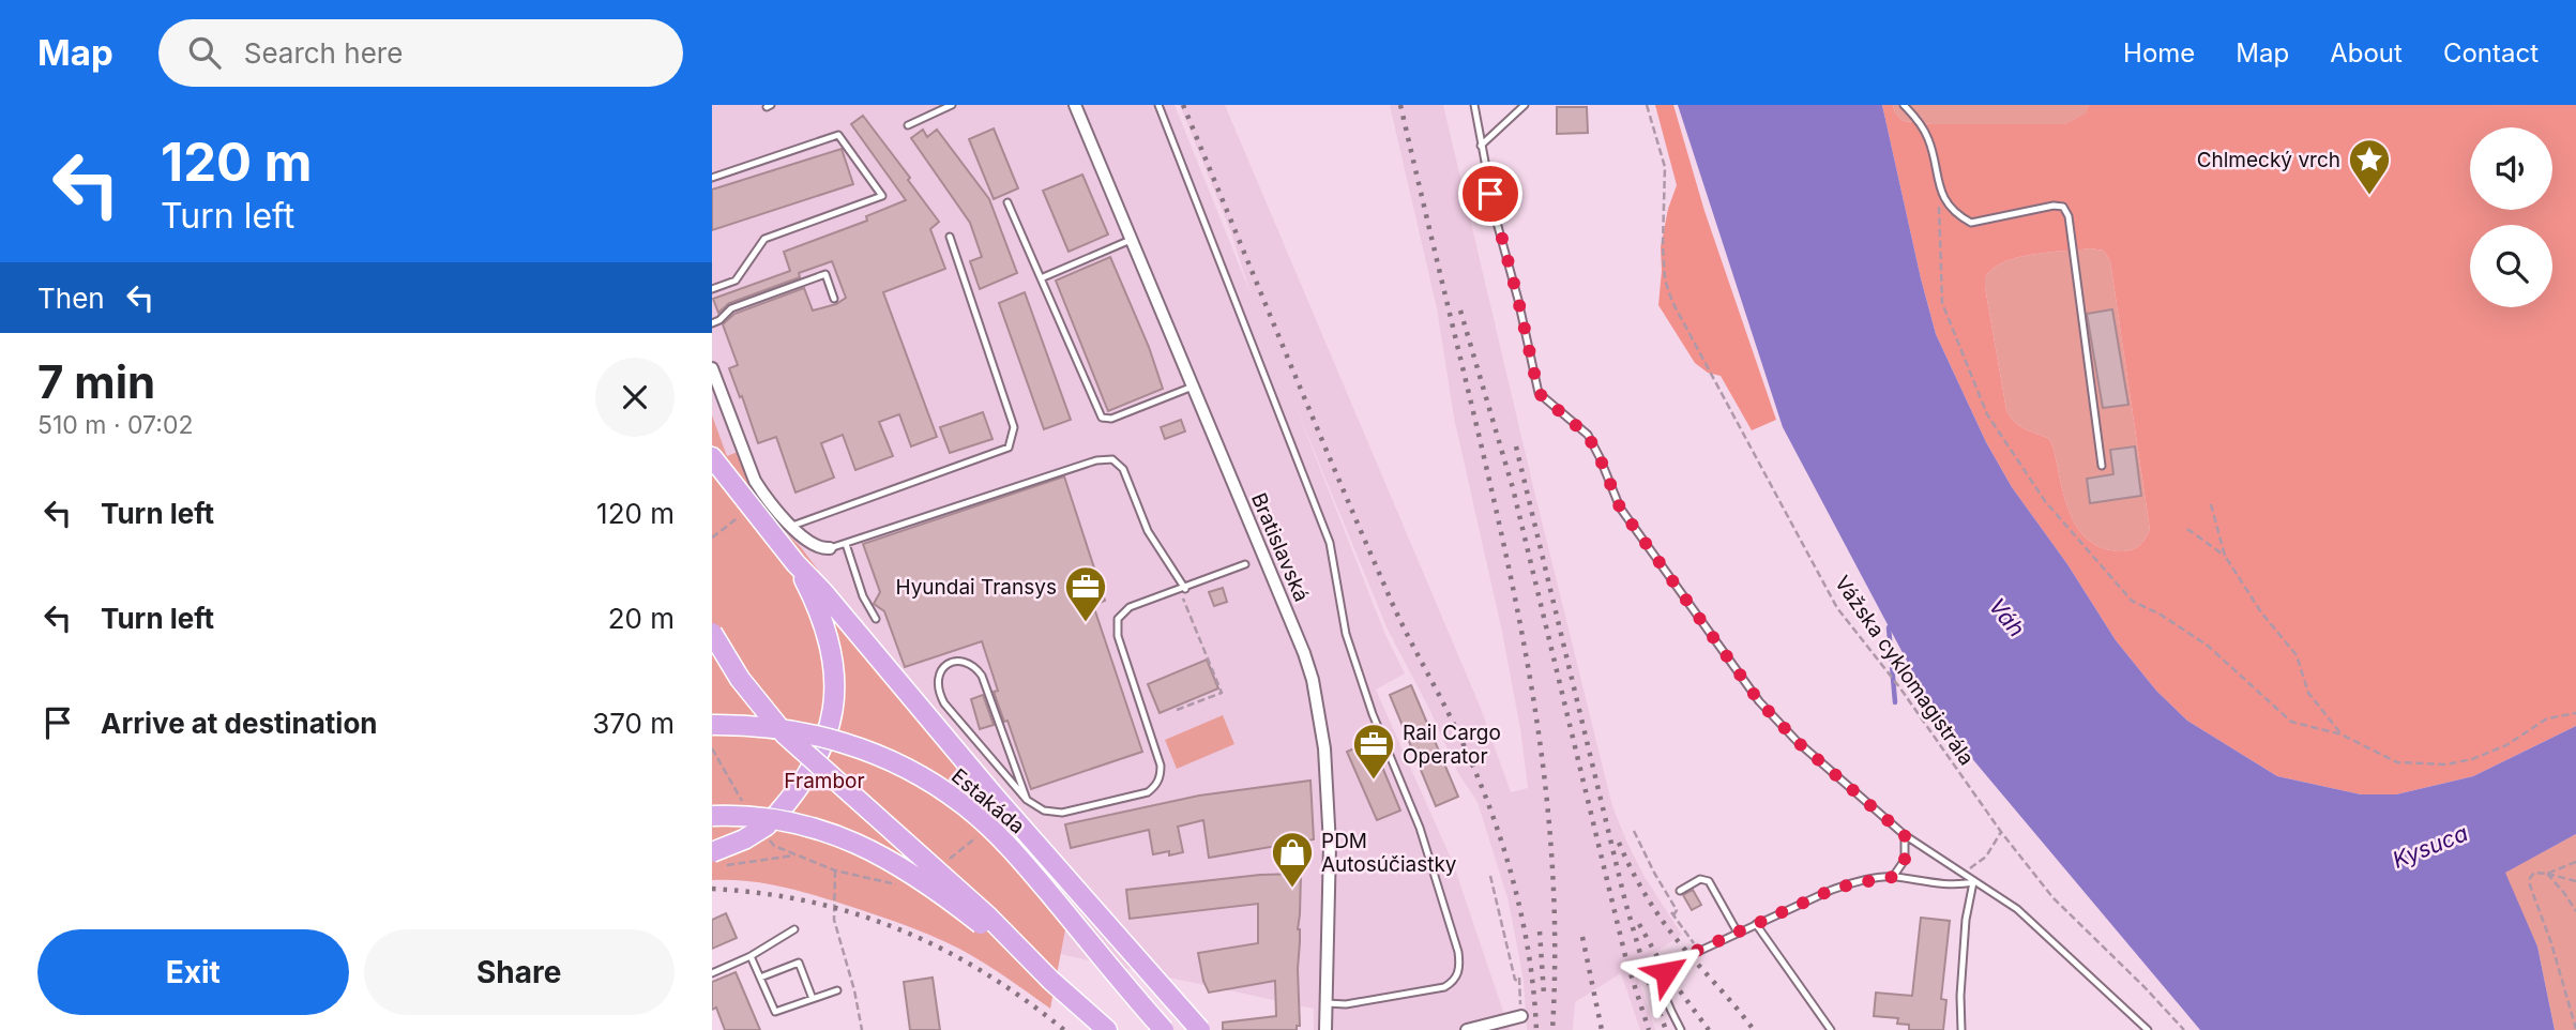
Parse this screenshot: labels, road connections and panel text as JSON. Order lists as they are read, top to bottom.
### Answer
{
  "streets": {
    "main road": ["Estakáda"],
    "street": ["Bratislavská"],
    "path": ["Vážska cyklomagistrála"]
  },
  "water": ["Váh", "Kysuca"],
  "parks": ["Frambor"],
  "places": {
    "place": ["Chlmecký vrch"],
    "office": ["Hyundai Transys", "Rail Cargo Operator"],
    "shop": ["PDM Autosúčiastky"]
  },
  "page": {
    "header": "Map",
    "search": "Search here",
    "nav": [
      "Home",
      "Map",
      "About",
      "Contact"
    ],
    "turn": ["120 m", "Turn left"],
    "then": "Then",
    "heading": ["7 min", "510 m · 07:02"],
    "list": [
      {
        "name": "Turn left",
        "value": "120 m"
      },
      {
        "name": "Turn left",
        "value": "20 m"
      },
      {
        "name": "Arrive at destination",
        "value": "370 m"
      }
    ],
    "buttons": ["Exit", "Share"]
  }
}
